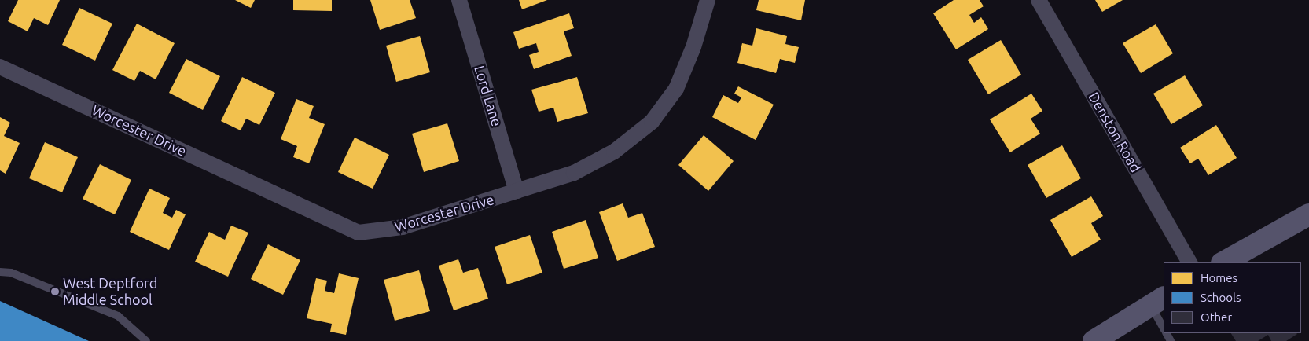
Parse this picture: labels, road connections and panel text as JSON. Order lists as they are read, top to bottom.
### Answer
{
  "streets": {
    "street": ["Lord Lane", "Worcester Drive", "Denston Road"]
  },
  "crossings": [
    ["Lord Lane", "Worcester Drive"]
  ],
  "places": ["West Deptford Middle School"],
  "legend": ["Homes", "Schools", "Other"]
}
